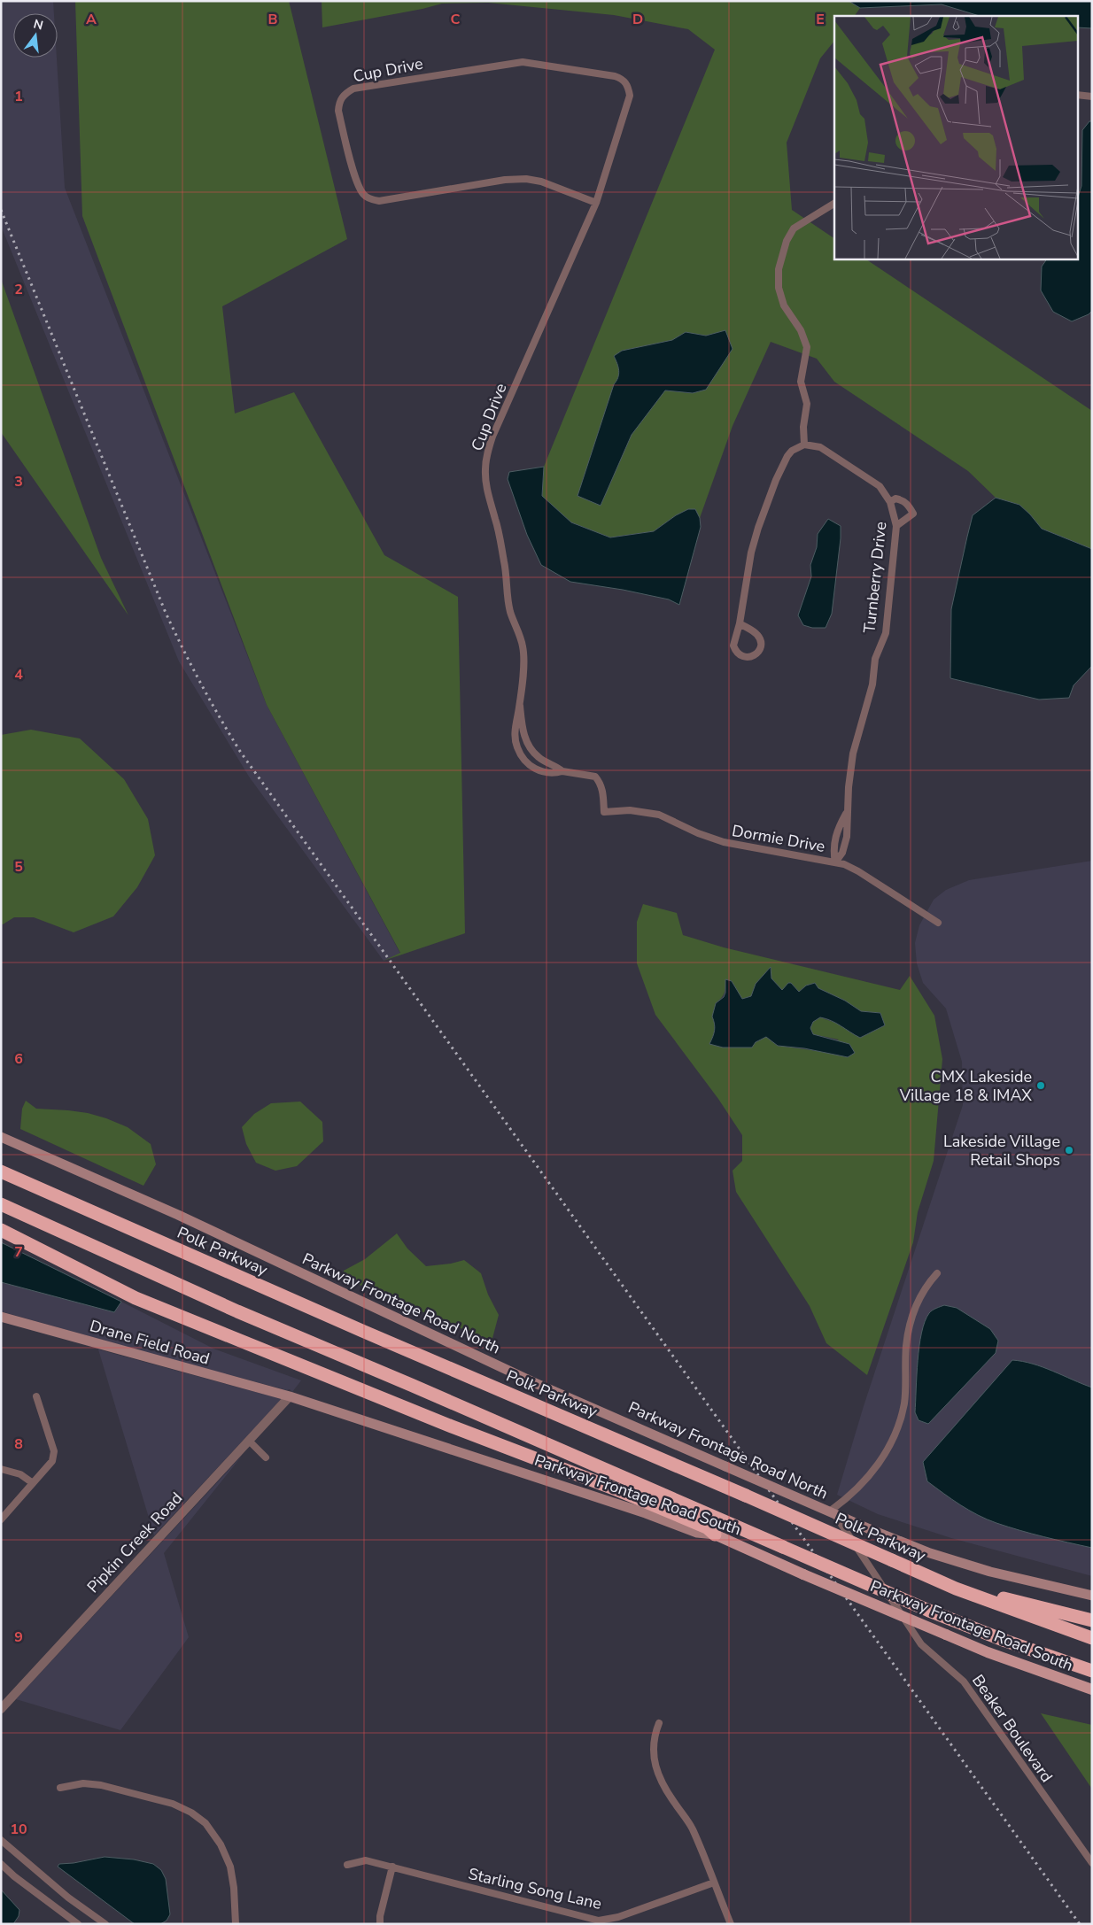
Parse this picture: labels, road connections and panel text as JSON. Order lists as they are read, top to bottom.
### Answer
{
  "streets": {
    "highway": ["Polk Parkway"],
    "main road": ["Parkway Frontage Road North", "Drane Field Road", "Parkway Frontage Road South"],
    "street": [
      "Cup Drive",
      "Turnberry Drive",
      "Dormie Drive",
      "Pipkin Creek Road",
      "Beaker Boulevard",
      "Starling Song Lane"
    ]
  },
  "crossings": [
    ["Turnberry Drive", "Dormie Drive"],
    ["Drane Field Road", "Parkway Frontage Road South"],
    ["Drane Field Road", "Pipkin Creek Road"],
    ["Parkway Frontage Road South", "Pipkin Creek Road"]
  ],
  "places": ["CMX Lakeside Village 18 & IMAX", "Lakeside Village Retail Shops"],
  "north": "top",
  "grid": {
    "columns": [
      "A",
      "B",
      "C",
      "D",
      "E"
    ],
    "rows": [
      "1",
      "2",
      "3",
      "4",
      "5",
      "6",
      "7",
      "8",
      "9",
      "10"
    ]
  }
}
